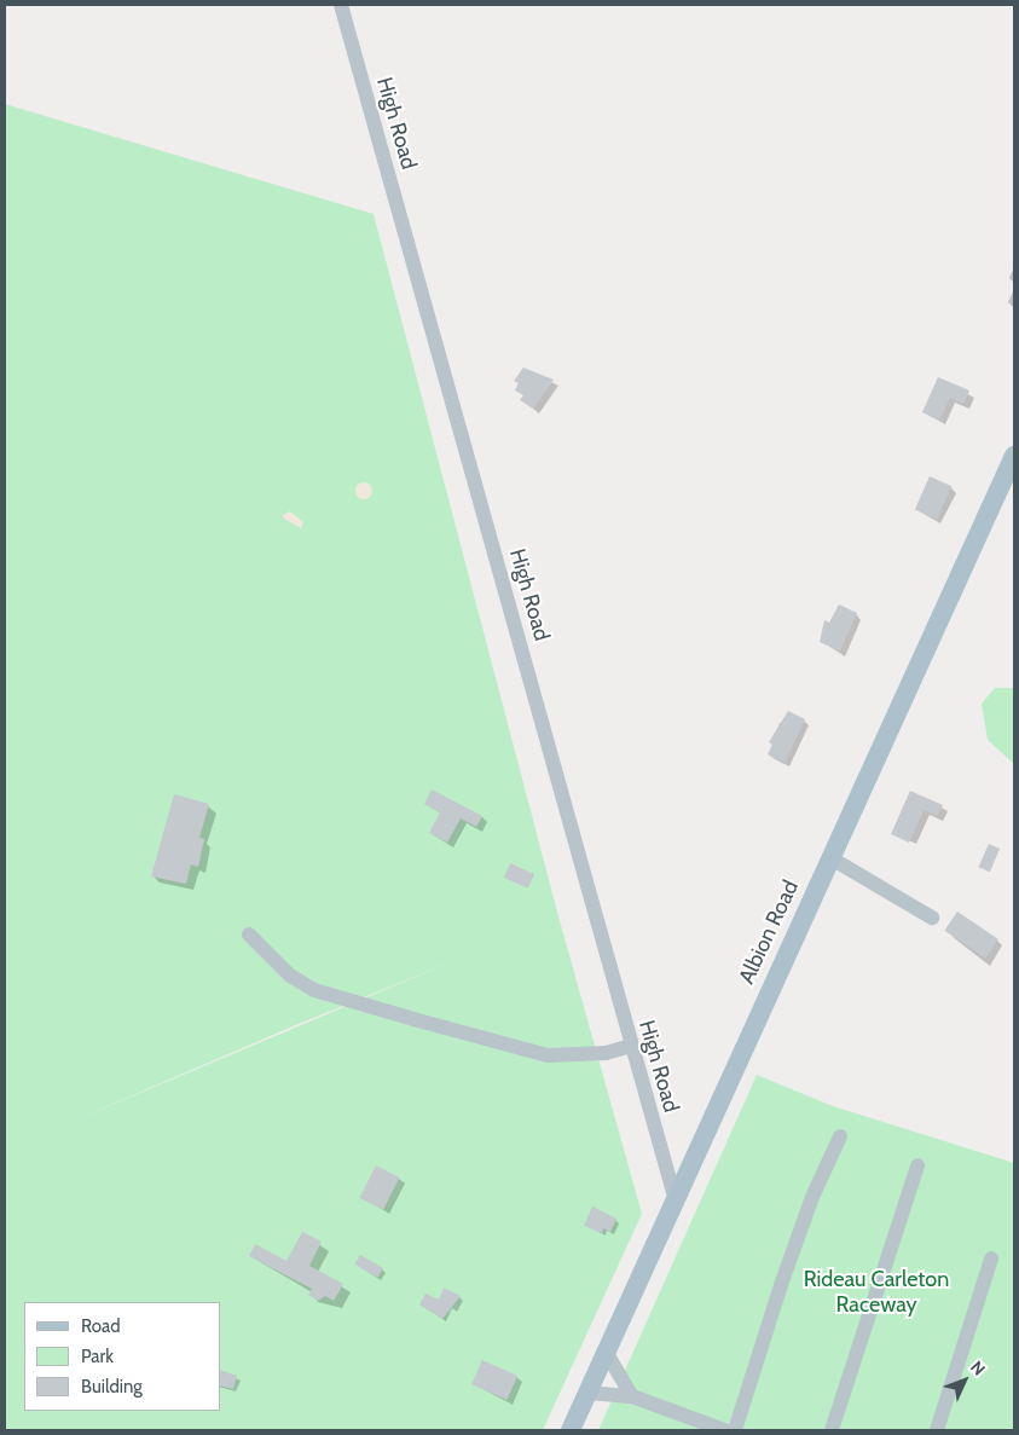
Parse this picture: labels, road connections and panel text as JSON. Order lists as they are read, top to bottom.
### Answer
{
  "streets": {
    "main road": ["Albion Road"],
    "street": ["High Road"]
  },
  "crossings": [
    ["High Road", "Albion Road"]
  ],
  "parks": ["Rideau Carleton Raceway"],
  "legend": ["Road", "Park", "Building"],
  "north": "top right"
}
